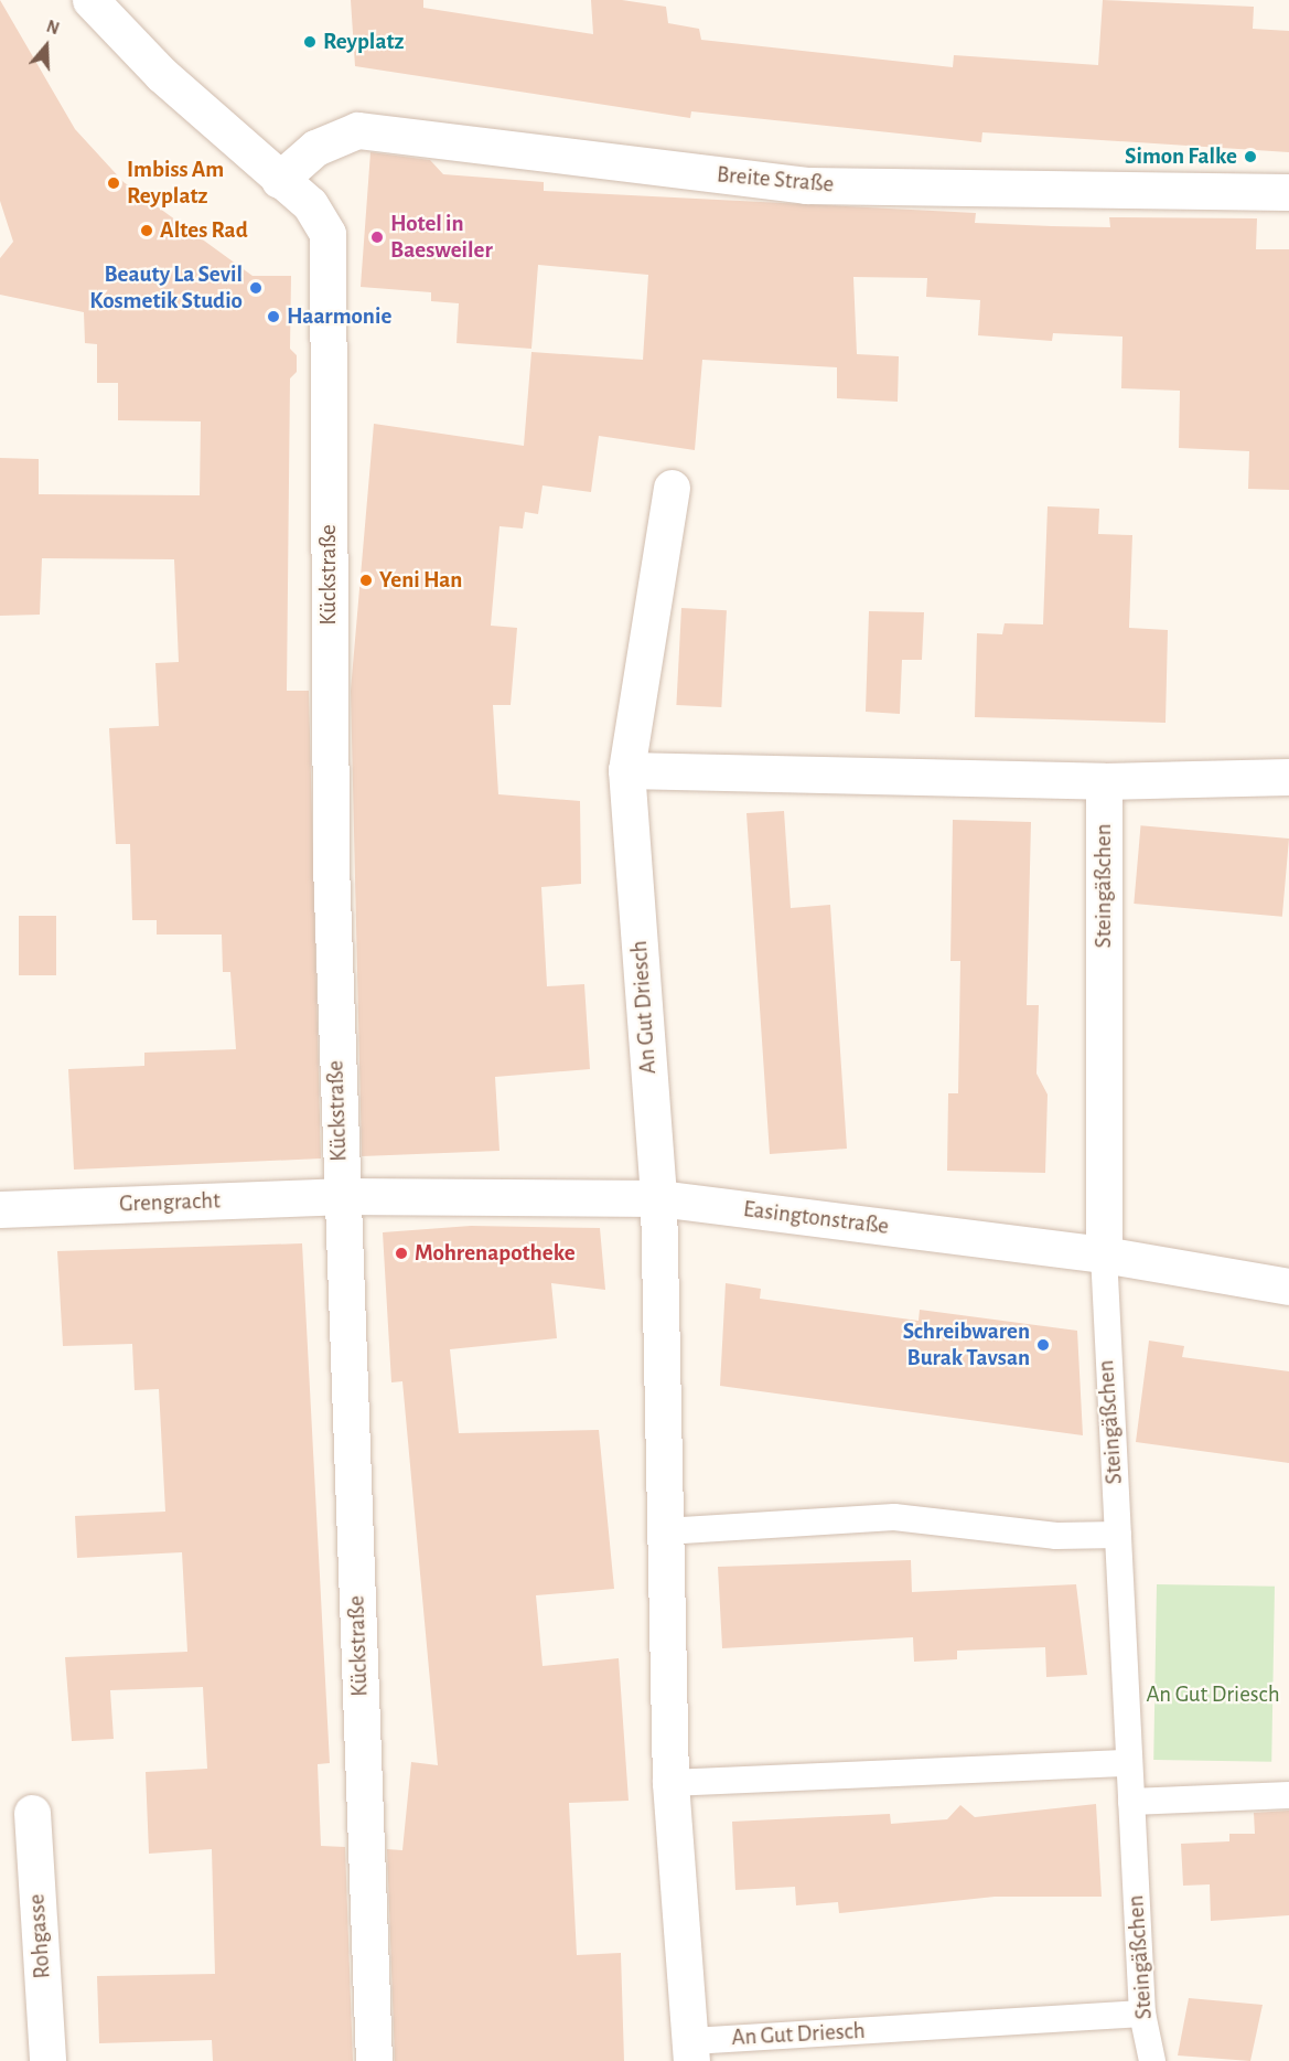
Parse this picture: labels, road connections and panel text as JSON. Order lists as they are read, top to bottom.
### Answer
{
  "streets": {
    "street": [
      "Breite Straße",
      "Kückstraße",
      "Steingäßchen",
      "An Gut Driesch",
      "Grengracht",
      "Easingtonstraße",
      "Rohgasse"
    ]
  },
  "crossings": [
    ["Breite Straße", "Kückstraße"],
    ["Kückstraße", "Grengracht"],
    ["Kückstraße", "Easingtonstraße"],
    ["Steingäßchen", "An Gut Driesch"],
    ["Steingäßchen", "Easingtonstraße"],
    ["An Gut Driesch", "Easingtonstraße"],
    ["Grengracht", "Easingtonstraße"]
  ],
  "parks": ["An Gut Driesch"],
  "places": [
    "Reyplatz",
    "Simon Falke",
    "Imbiss Am Reyplatz",
    "Altes Rad",
    "Hotel in Baesweiler",
    "Beauty La Sevil Kosmetik Studio",
    "Haarmonie",
    "Yeni Han",
    "Mohrenapotheke",
    "Schreibwaren Burak Tavsan"
  ],
  "north": "top"
}
